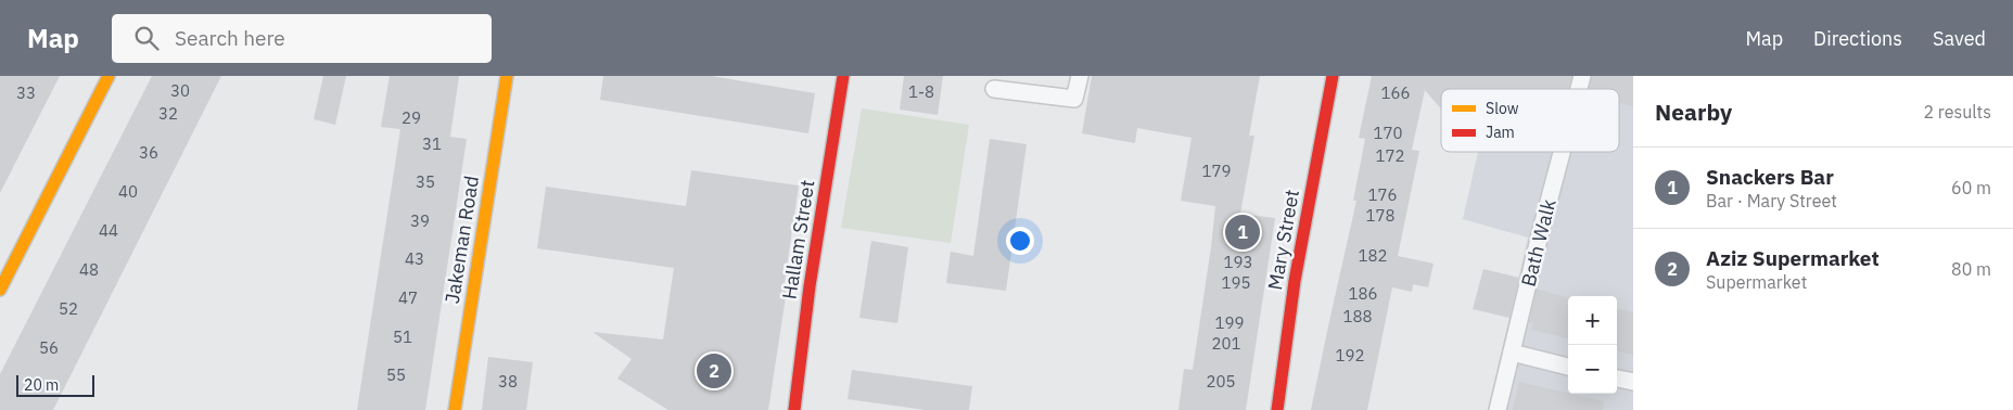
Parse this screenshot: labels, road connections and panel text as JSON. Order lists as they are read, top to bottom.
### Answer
{
  "streets": {
    "street": ["Jakeman Road", "Hallam Street", "Mary Street"],
    "lane": ["Bath Walk"]
  },
  "house_numbers": [
    "30",
    "1-8",
    "33",
    "166",
    "32",
    "29",
    "170",
    "31",
    "36",
    "172",
    "179",
    "35",
    "40",
    "176",
    "178",
    "39",
    "44",
    "182",
    "43",
    "193",
    "48",
    "195",
    "186",
    "47",
    "52",
    "188",
    "199",
    "51",
    "201",
    "56",
    "192",
    "55",
    "38",
    "205"
  ],
  "legend": ["Slow", "Jam"],
  "scale_bar": "20 m",
  "page": {
    "header": "Map",
    "search": "Search here",
    "nav": ["Map", "Directions", "Saved"],
    "heading": ["Nearby", "2 results"],
    "list": [
      {
        "mark": "1",
        "name": "Snackers Bar",
        "note": "Bar · Mary Street",
        "value": "60 m"
      },
      {
        "mark": "2",
        "name": "Aziz Supermarket",
        "note": "Supermarket",
        "value": "80 m"
      }
    ],
    "pins": ["1", "2"],
    "map_buttons": ["+", "−"],
    "scale": "20 m"
  }
}
